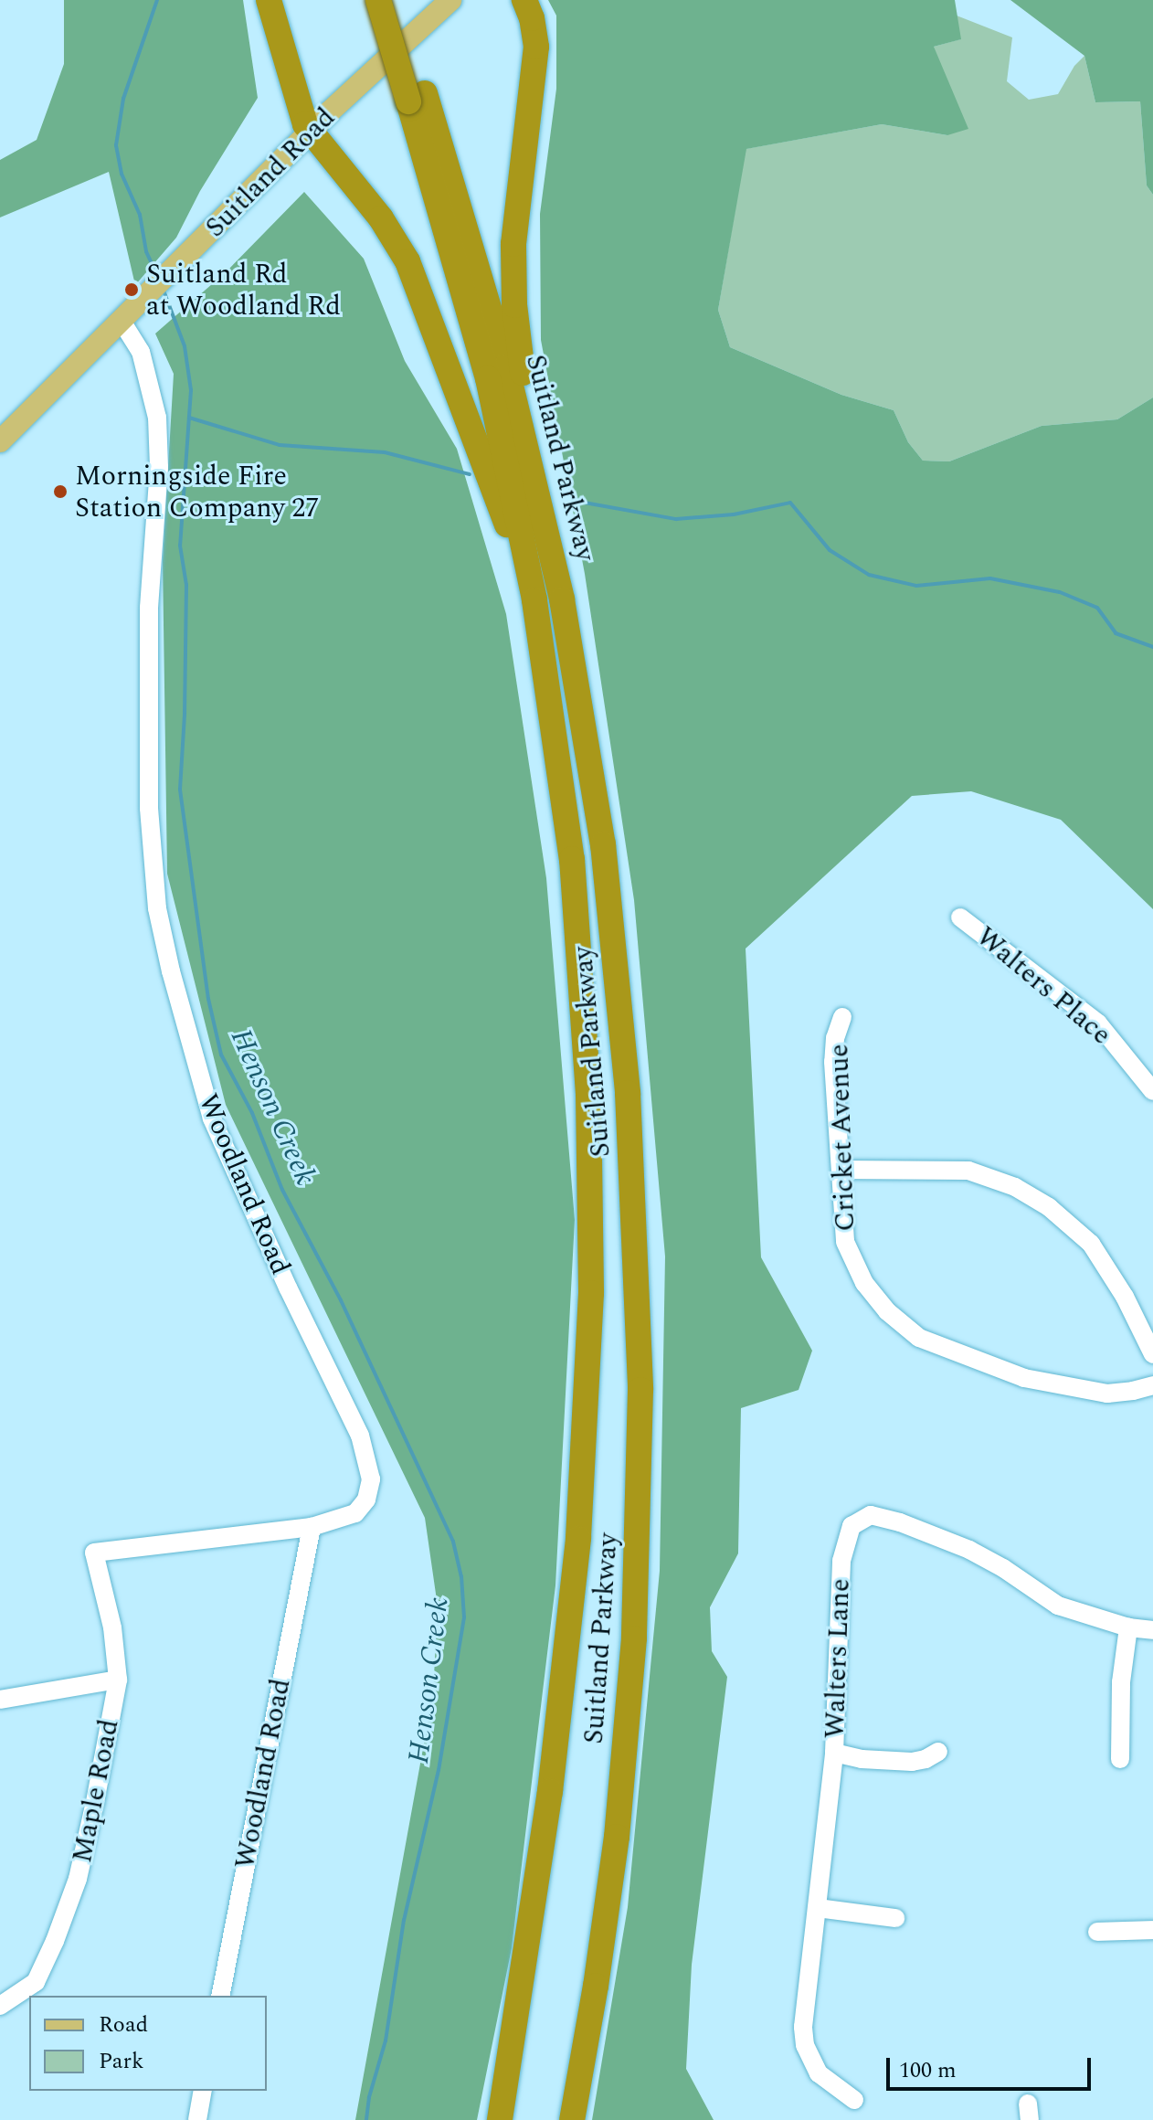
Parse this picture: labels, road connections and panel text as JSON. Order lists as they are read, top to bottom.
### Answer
{
  "streets": {
    "highway": ["Suitland Parkway"],
    "main road": ["Suitland Road"],
    "street": [
      "Walters Place",
      "Cricket Avenue",
      "Woodland Road",
      "Walters Lane",
      "Maple Road"
    ]
  },
  "crossings": [
    ["Suitland Road", "Woodland Road"],
    ["Woodland Road", "Maple Road"]
  ],
  "water": ["Henson Creek"],
  "places": ["Suitland Rd at Woodland Rd", "Morningside Fire Station Company 27"],
  "legend": ["Road", "Park"],
  "scale_bar": "100 m"
}
